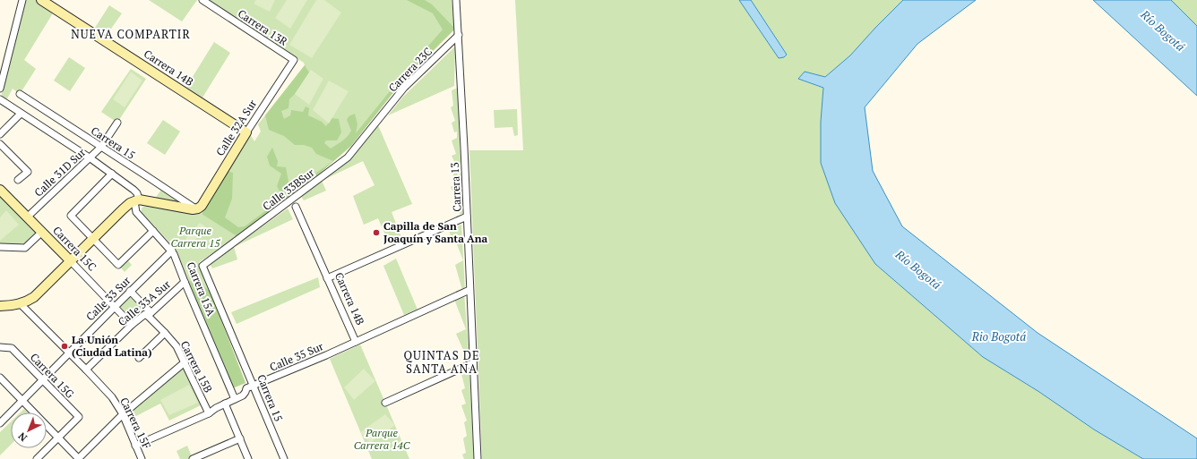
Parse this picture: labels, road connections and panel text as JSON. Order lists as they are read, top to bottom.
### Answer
{
  "streets": {
    "street": [
      "Carrera 13R",
      "Carrera 14B",
      "Carrera 23C",
      "Calle 32A Sur",
      "Carrera 15",
      "Calle 31D Sur",
      "Carrera 13",
      "Calle 33BSur",
      "Carrera 15C",
      "Carrera 15A",
      "Calle 33 Sur",
      "Calle 33A Sur",
      "Calle 35 Sur",
      "Carrera 15B",
      "Carrera 15G",
      "Carrera 15F"
    ]
  },
  "crossings": [
    ["Carrera 13R", "Calle 32A Sur"],
    ["Carrera 14B", "Calle 32A Sur"],
    ["Carrera 14B", "Calle 35 Sur"],
    ["Carrera 23C", "Carrera 13"],
    ["Carrera 23C", "Calle 33BSur"],
    ["Calle 32A Sur", "Carrera 15"],
    ["Carrera 15", "Calle 31D Sur"],
    ["Carrera 15", "Calle 33BSur"],
    ["Carrera 15", "Calle 35 Sur"],
    ["Calle 31D Sur", "Carrera 15C"],
    ["Calle 31D Sur", "Carrera 15A"],
    ["Carrera 13", "Calle 35 Sur"],
    ["Carrera 15C", "Calle 33 Sur"],
    ["Carrera 15C", "Calle 33A Sur"],
    ["Carrera 15A", "Calle 33 Sur"],
    ["Carrera 15A", "Calle 33A Sur"],
    ["Carrera 15A", "Calle 35 Sur"],
    ["Calle 33 Sur", "Carrera 15B"],
    ["Calle 33 Sur", "Carrera 15G"],
    ["Calle 33 Sur", "Carrera 15F"],
    ["Calle 33A Sur", "Carrera 15B"],
    ["Calle 33A Sur", "Carrera 15F"],
    ["Calle 35 Sur", "Carrera 15B"],
    ["Calle 35 Sur", "Carrera 15F"]
  ],
  "districts": ["NUEVA COMPARTIR", "QUINTAS DE SANTA ANA"],
  "water": ["Río Bogotá", "Rio Bogotá"],
  "parks": ["Parque Carrera 15", "Parque Carrera 14C"],
  "places": ["Capilla de San Joaquín y Santa Ana", "La Unión (Ciudad Latina)"],
  "north": "bottom left"
}
